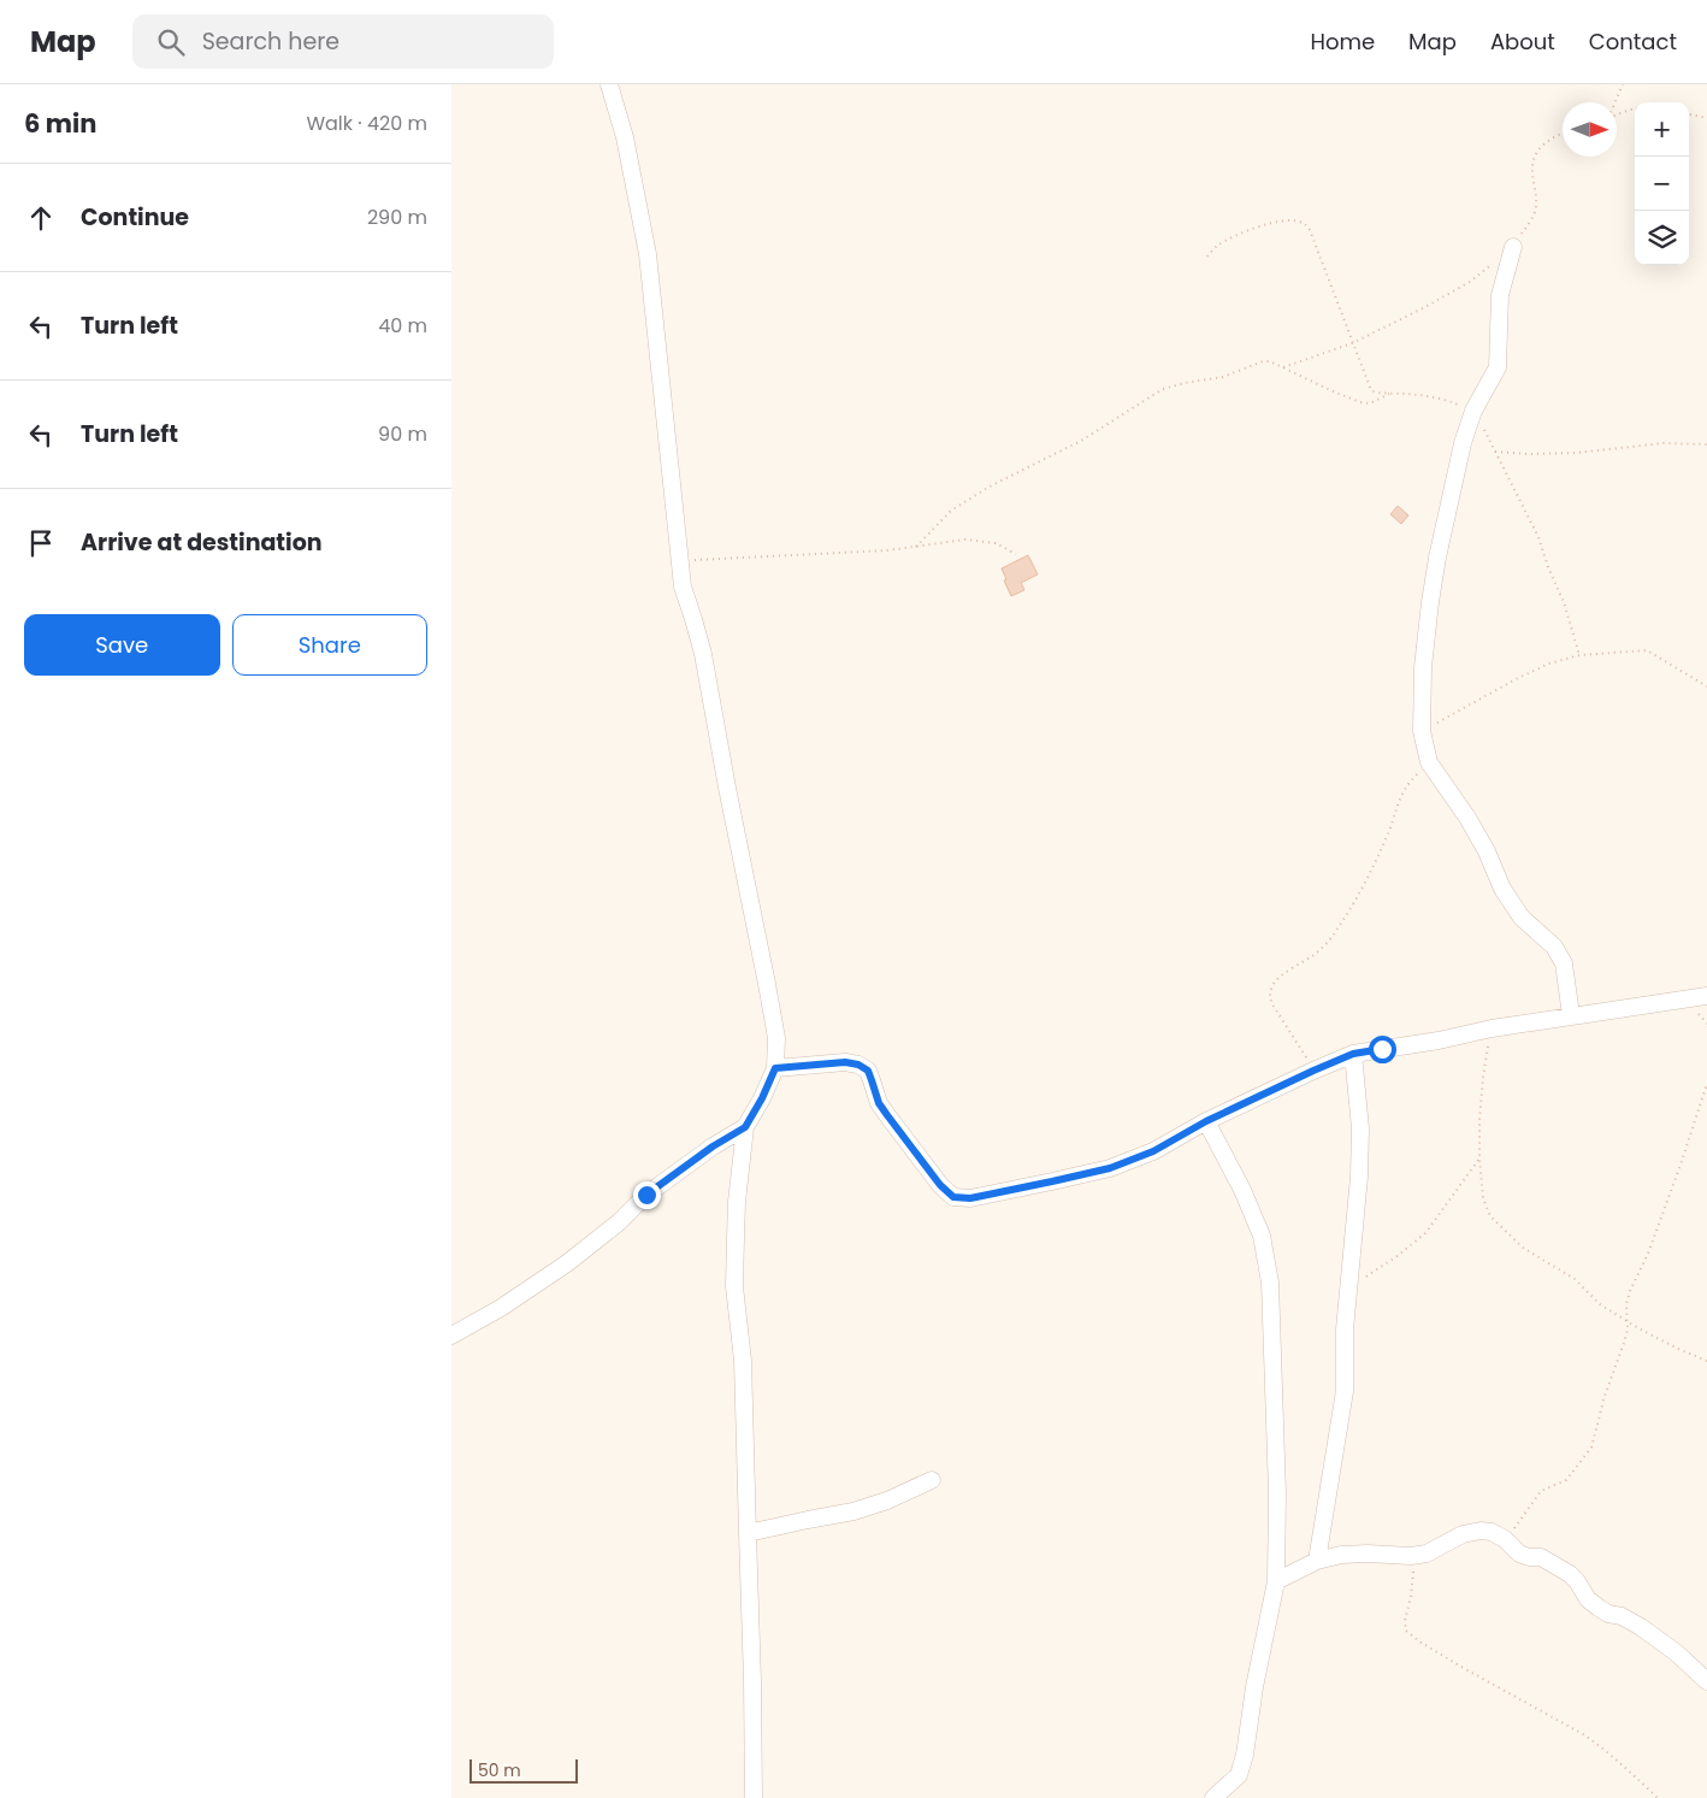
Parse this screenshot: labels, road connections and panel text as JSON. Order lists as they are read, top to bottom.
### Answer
{
  "scale_bar": "50 m",
  "north": "right",
  "page": {
    "header": "Map",
    "search": "Search here",
    "nav": [
      "Home",
      "Map",
      "About",
      "Contact"
    ],
    "heading": ["6 min", "Walk · 420 m"],
    "map_buttons": ["+", "−"],
    "list": [
      ["Continue", "290 m"],
      ["Turn left", "40 m"],
      ["Turn left", "90 m"],
      "Arrive at destination"
    ],
    "buttons": ["Save", "Share"],
    "scale": "50 m"
  }
}
